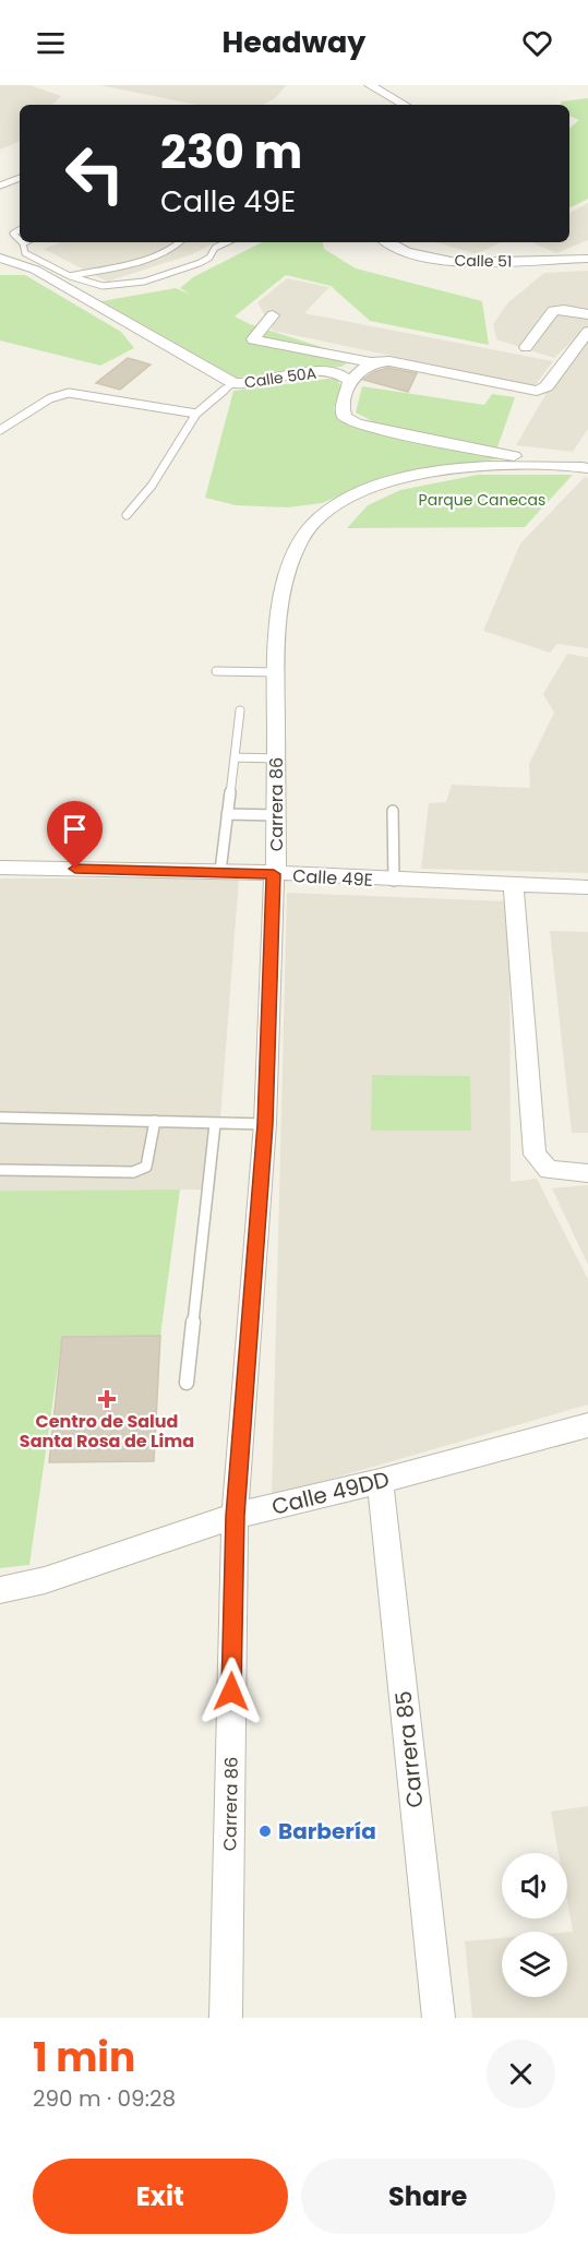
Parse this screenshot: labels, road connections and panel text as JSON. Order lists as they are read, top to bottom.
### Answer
{
  "streets": {
    "street": [
      "Calle 51",
      "Calle 50A",
      "Carrera 86",
      "Calle 49E",
      "Calle 49DD",
      "Carrera 85"
    ]
  },
  "crossings": [
    ["Carrera 86", "Calle 49E"],
    ["Carrera 86", "Calle 49DD"],
    ["Calle 49DD", "Carrera 85"]
  ],
  "parks": ["Parque Canecas"],
  "places": {
    "health": ["Centro de Salud Santa Rosa de Lima"],
    "other": ["Barbería"]
  },
  "page": {
    "header": "Headway",
    "turn": ["230 m", "Calle 49E"],
    "heading": ["1 min", "290 m · 09:28"],
    "buttons": ["Exit", "Share"]
  }
}
